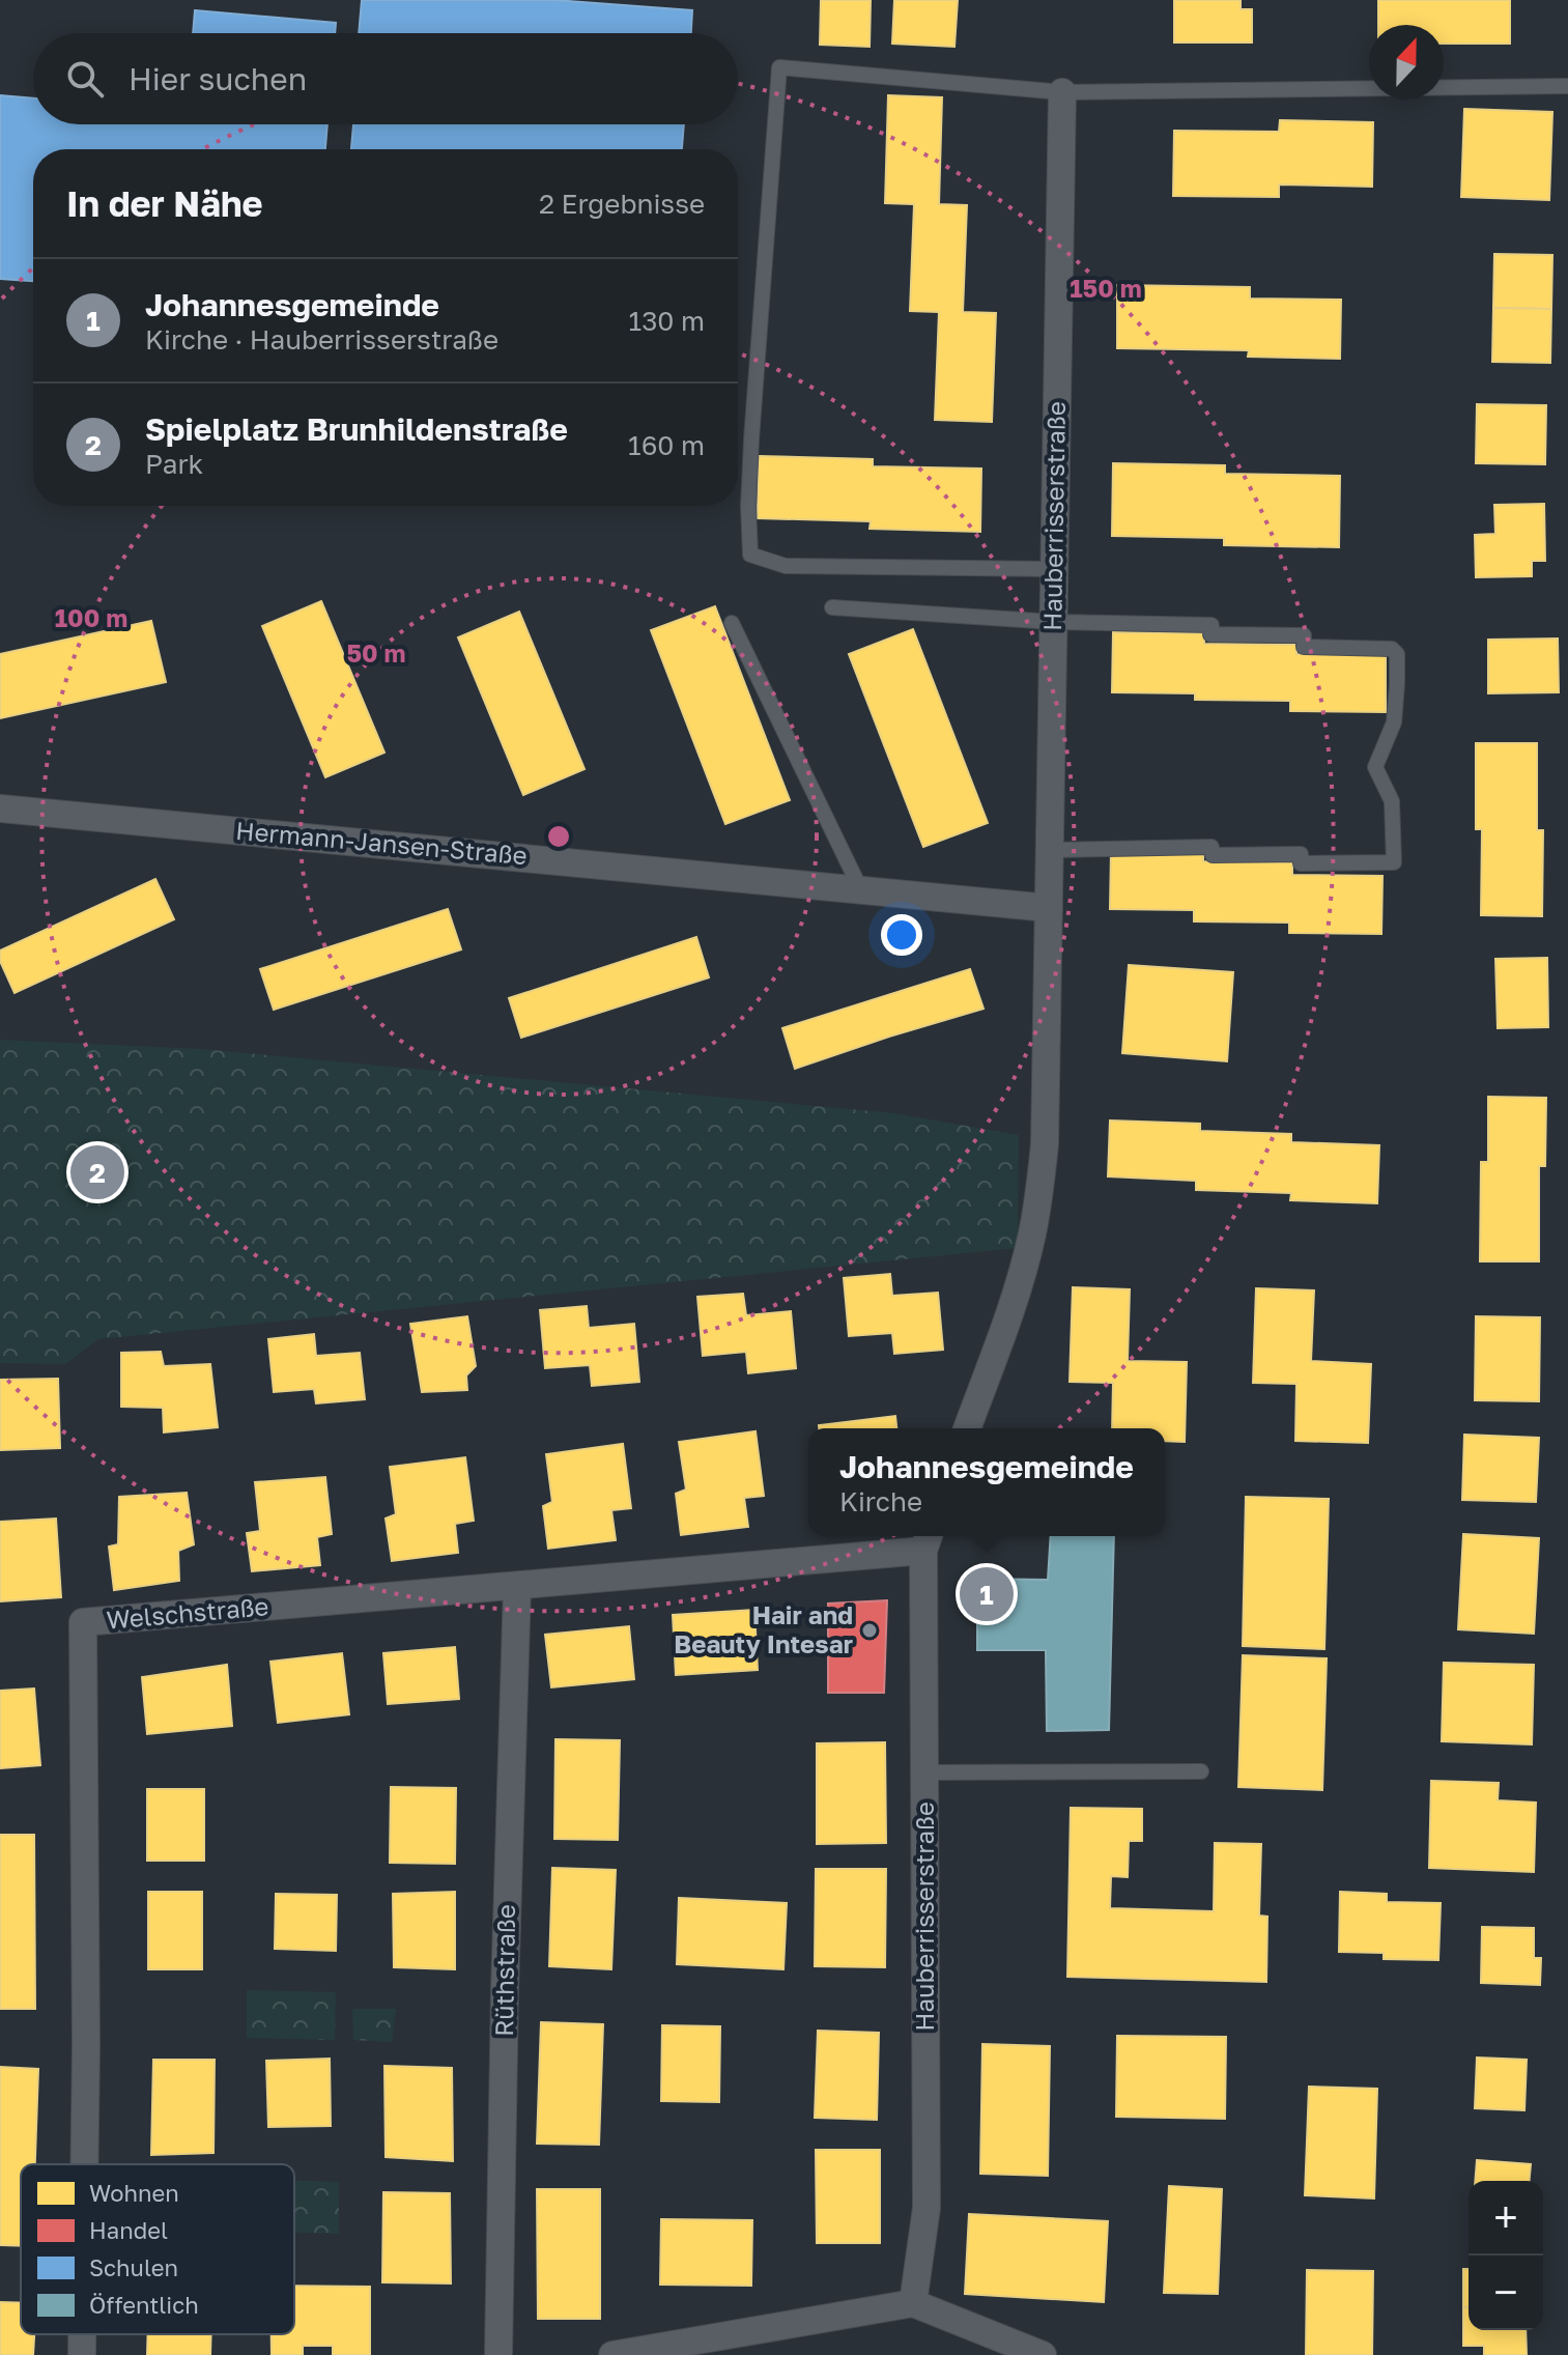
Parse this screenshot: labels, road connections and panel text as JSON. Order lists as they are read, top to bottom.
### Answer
{
  "streets": {
    "street": [
      "Hauberrisserstraße",
      "Hermann-Jansen-Straße",
      "Welschstraße",
      "Rüthstraße"
    ]
  },
  "crossings": [
    ["Hauberrisserstraße", "Hermann-Jansen-Straße"],
    ["Hauberrisserstraße", "Welschstraße"],
    ["Welschstraße", "Rüthstraße"]
  ],
  "places": ["Hair and Beauty Intesar"],
  "legend": [
    "Wohnen",
    "Handel",
    "Schulen",
    "Öffentlich"
  ],
  "north": "top",
  "page": {
    "search": "Hier suchen",
    "heading": ["In der Nähe", "2 Ergebnisse"],
    "list": [
      {
        "mark": "1",
        "name": "Johannesgemeinde",
        "note": "Kirche · Hauberrisserstraße",
        "value": "130 m"
      },
      {
        "mark": "2",
        "name": "Spielplatz Brunhildenstraße",
        "note": "Park",
        "value": "160 m"
      }
    ],
    "pins": ["2", "1"],
    "popup": ["Johannesgemeinde", "Kirche"],
    "map_buttons": ["+", "−"]
  },
  "rings": ["150 m", "100 m", "50 m"]
}
